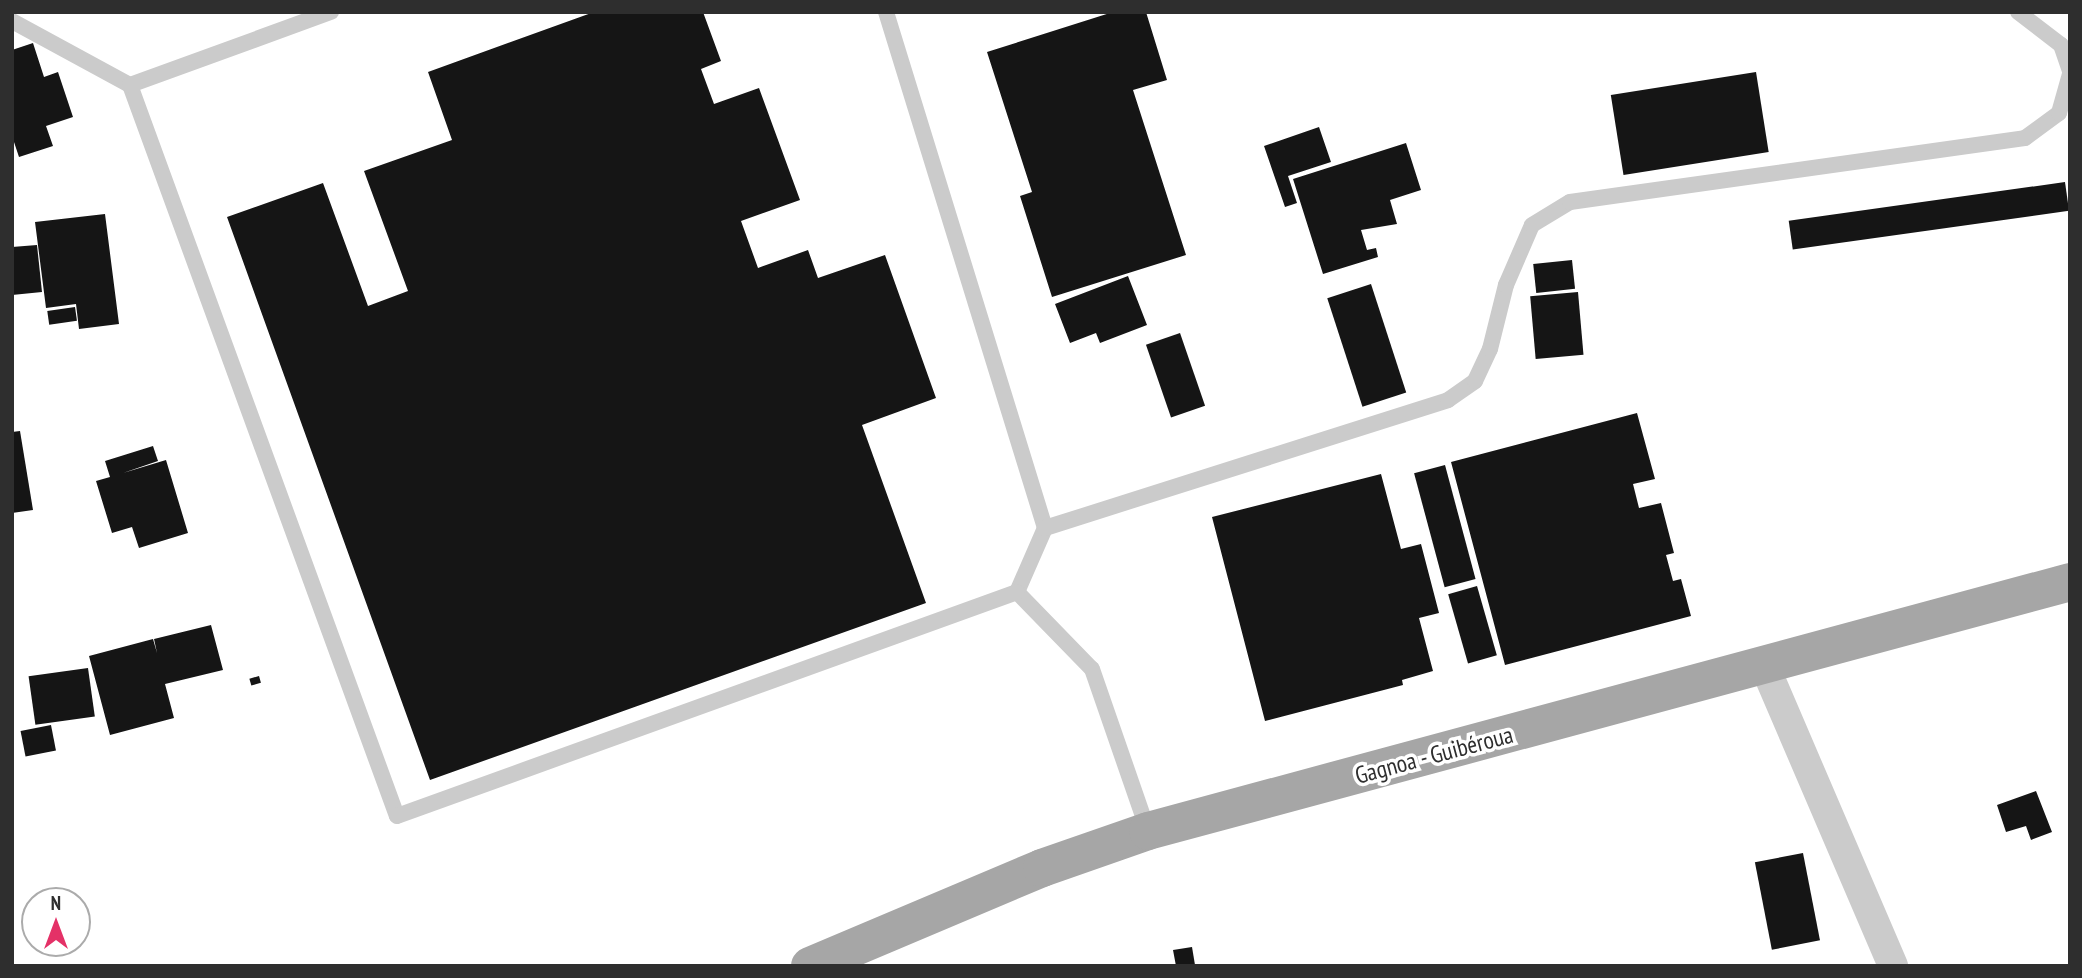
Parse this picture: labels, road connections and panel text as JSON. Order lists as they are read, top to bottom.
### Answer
{
  "streets": {
    "main road": ["Gagnoa - Guibéroua"]
  },
  "north": "top"
}
